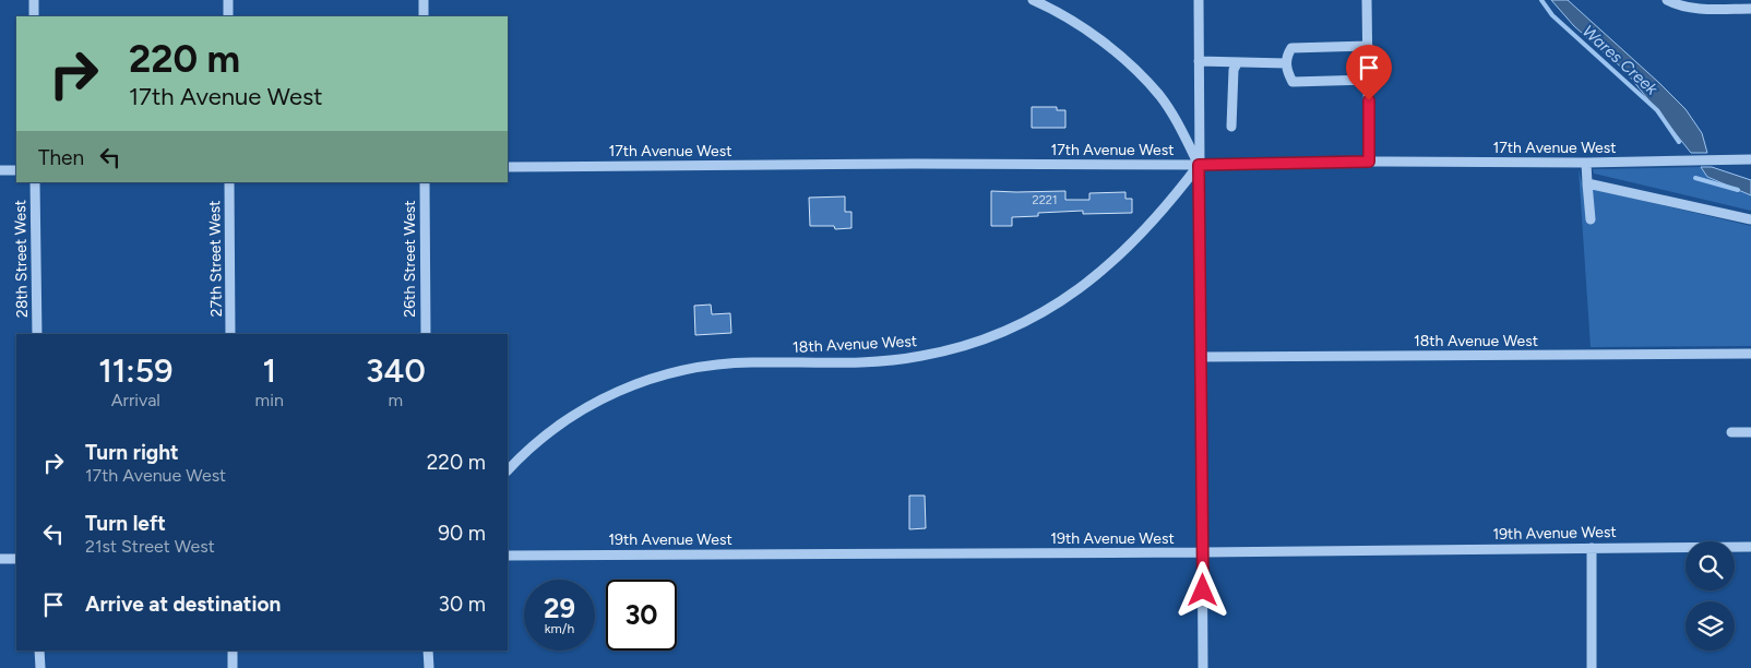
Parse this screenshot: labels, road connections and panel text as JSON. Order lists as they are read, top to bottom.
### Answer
{
  "streets": {
    "street": [
      "17th Avenue West",
      "28th Street West",
      "27th Street West",
      "26th Street West",
      "18th Avenue West",
      "19th Avenue West"
    ]
  },
  "crossings": [
    ["17th Avenue West", "18th Avenue West"]
  ],
  "water": ["Wares Creek"],
  "house_numbers": ["2221"],
  "page": {
    "turn": ["220 m", "17th Avenue West"],
    "then": "Then",
    "eta": [
      "11:59",
      "Arrival",
      "1",
      "min",
      "340",
      "m"
    ],
    "list": [
      {
        "name": "Turn right",
        "note": "17th Avenue West",
        "value": "220 m"
      },
      {
        "name": "Turn left",
        "note": "21st Street West",
        "value": "90 m"
      },
      {
        "name": "Arrive at destination",
        "value": "30 m"
      }
    ],
    "speed": "29 km/h",
    "limit": "30"
  }
}
